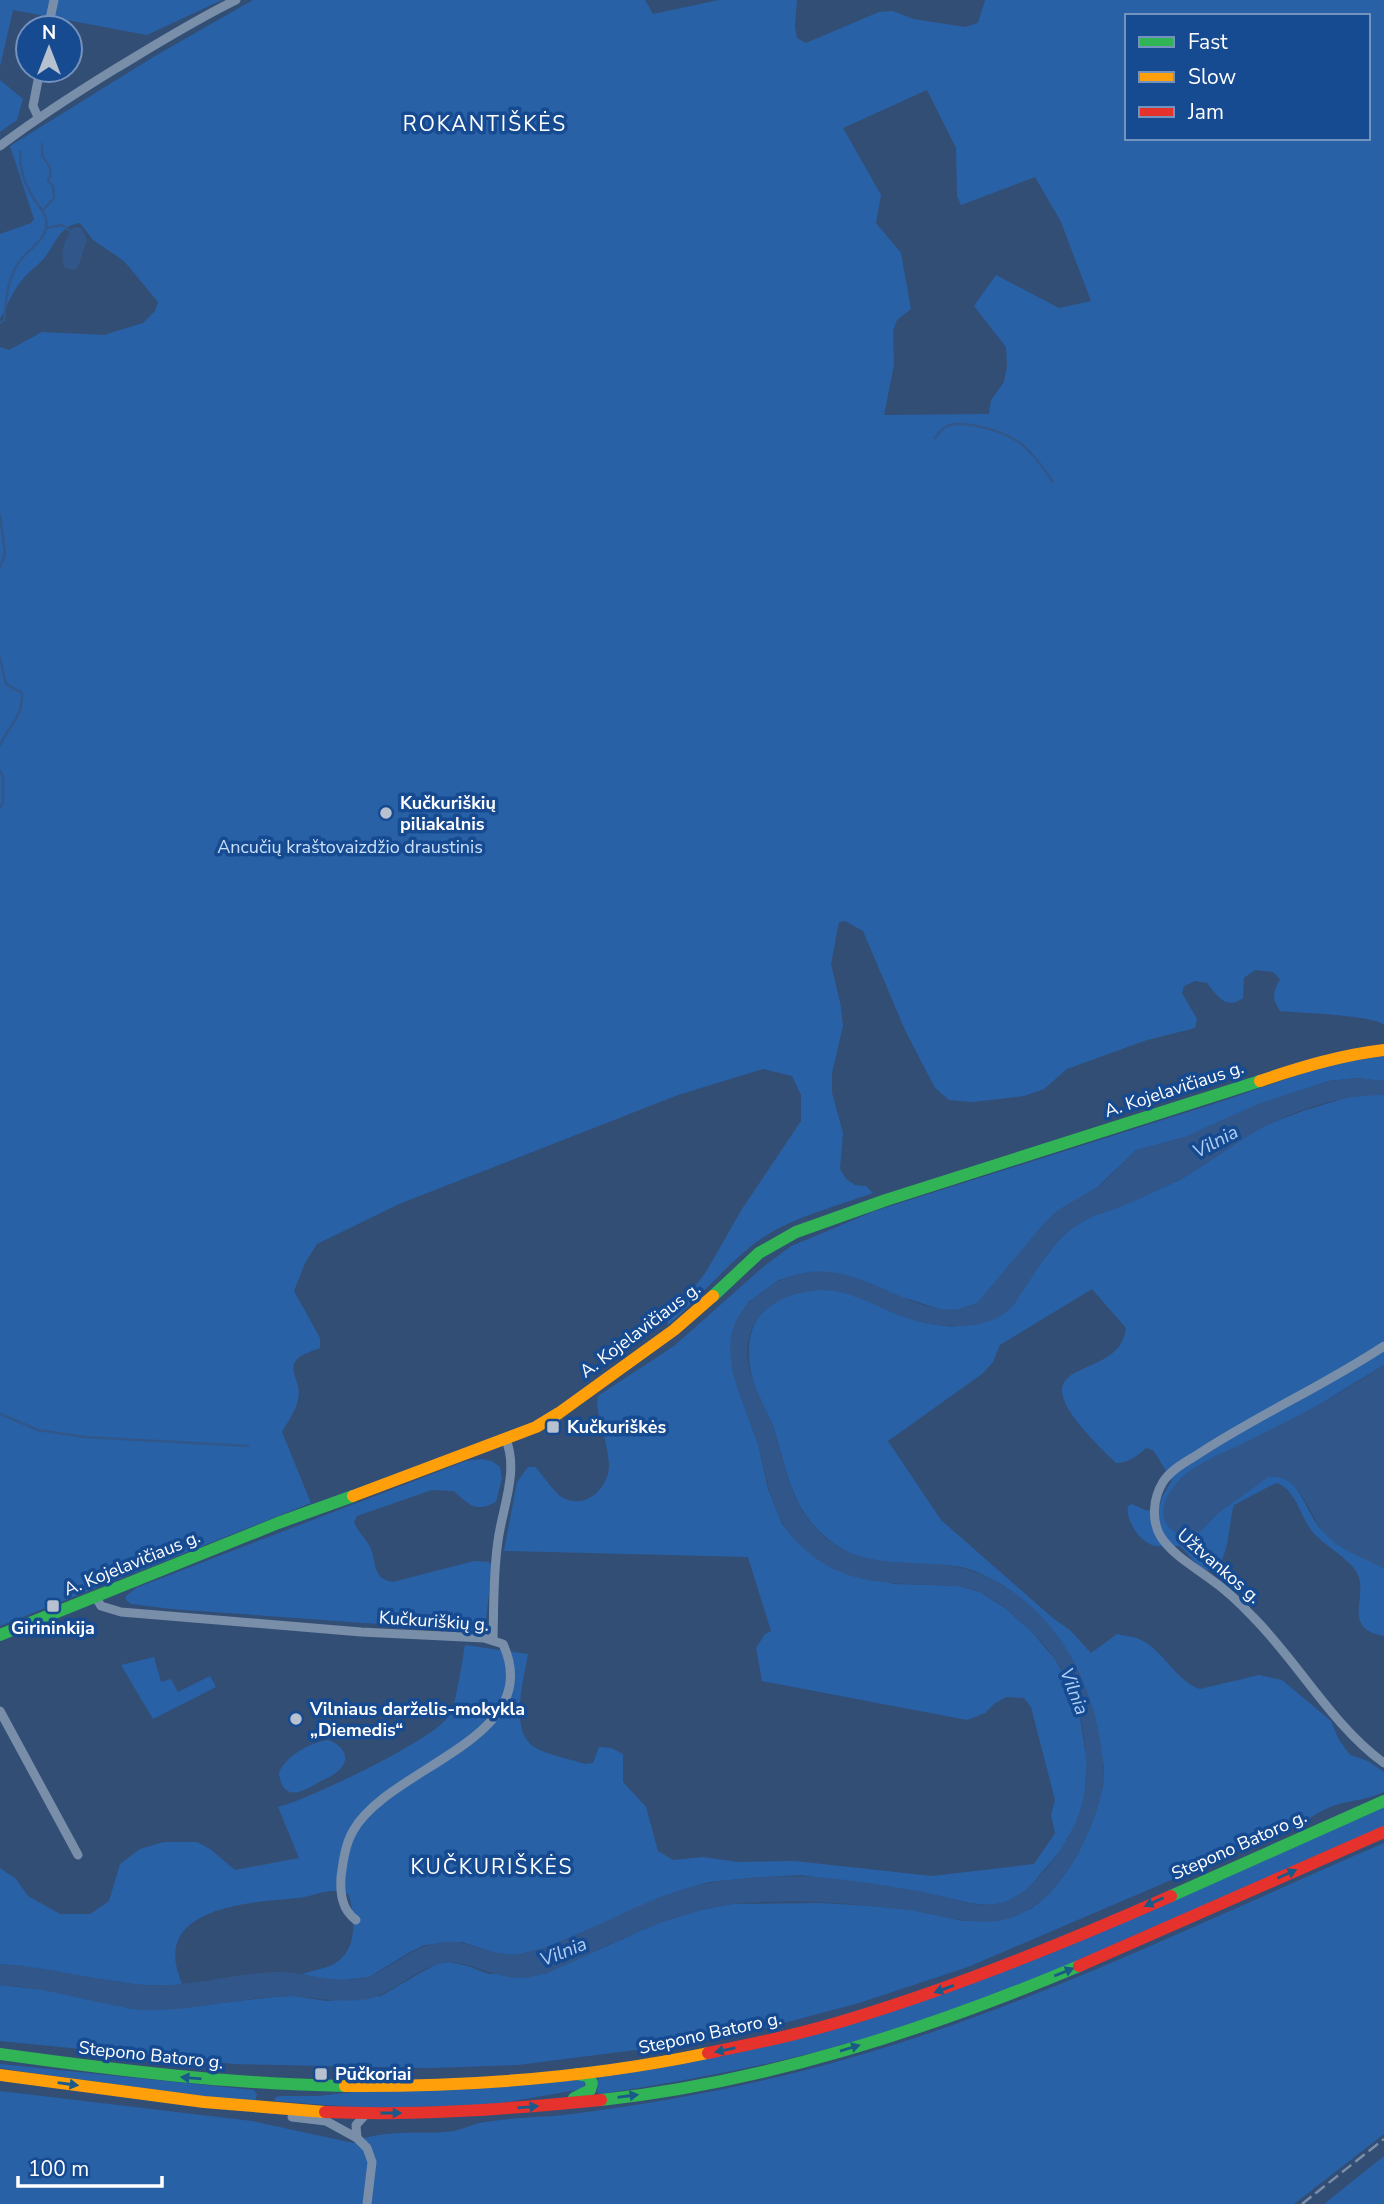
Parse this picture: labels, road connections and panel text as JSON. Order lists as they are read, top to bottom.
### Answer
{
  "streets": {
    "main road": ["A. Kojelavičiaus g.", "Stepono Batoro g."],
    "street": ["Užtvankos g.", "Kučkuriškių g."]
  },
  "crossings": [
    ["A. Kojelavičiaus g.", "Kučkuriškių g."]
  ],
  "districts": ["ROKANTIŠKĖS", "KUČKURIŠKĖS"],
  "water": ["Vilnia"],
  "parks": ["Ancučių kraštovaizdžio draustinis"],
  "places": {
    "other": ["Kučkuriškių piliakalnis", "Vilniaus darželis-mokykla „Diemedis“"],
    "transit": ["Kučkuriškės", "Girininkija", "Pūčkoriai"]
  },
  "legend": ["Fast", "Slow", "Jam"],
  "scale_bar": "100 m",
  "north": "top"
}
